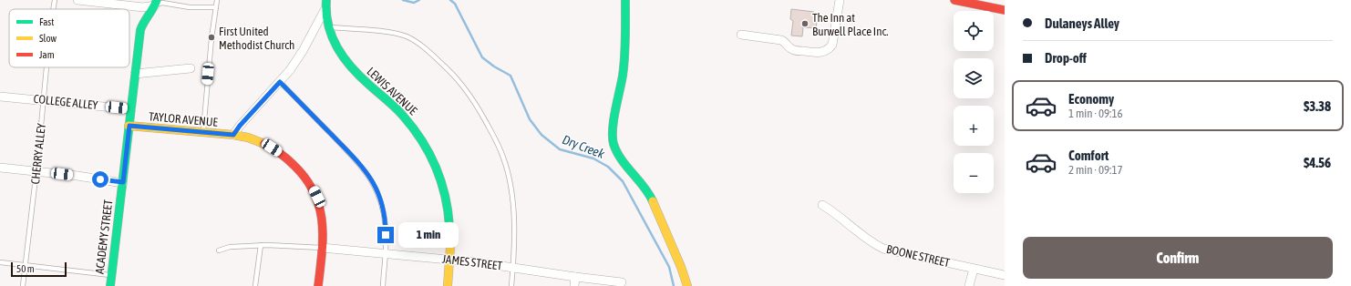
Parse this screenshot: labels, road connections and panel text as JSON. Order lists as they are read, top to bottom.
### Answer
{
  "streets": {
    "street": [
      "LEWIS AVENUE",
      "COLLEGE ALLEY",
      "TAYLOR AVENUE",
      "ACADEMY STREET",
      "BOONE STREET",
      "JAMES STREET"
    ],
    "lane": ["CHERRY ALLEY"]
  },
  "crossings": [
    ["LEWIS AVENUE", "JAMES STREET"],
    ["COLLEGE ALLEY", "CHERRY ALLEY"],
    ["COLLEGE ALLEY", "ACADEMY STREET"],
    ["TAYLOR AVENUE", "ACADEMY STREET"],
    ["TAYLOR AVENUE", "JAMES STREET"]
  ],
  "water": ["Dry Creek"],
  "places": ["The Inn at Burwell Place Inc.", "First United Methodist Church"],
  "legend": ["Fast", "Slow", "Jam"],
  "scale_bar": "50 m",
  "page": {
    "banner": ["Dulaneys Alley", "Drop-off"],
    "map_buttons": ["+", "−"],
    "list": [
      {
        "name": "Economy",
        "note": "1 min · 09:16",
        "value": "$3.38"
      },
      {
        "name": "Comfort",
        "note": "2 min · 09:17",
        "value": "$4.56"
      }
    ],
    "bubble": "1 min",
    "buttons": "Confirm",
    "scale": "50 m"
  }
}
